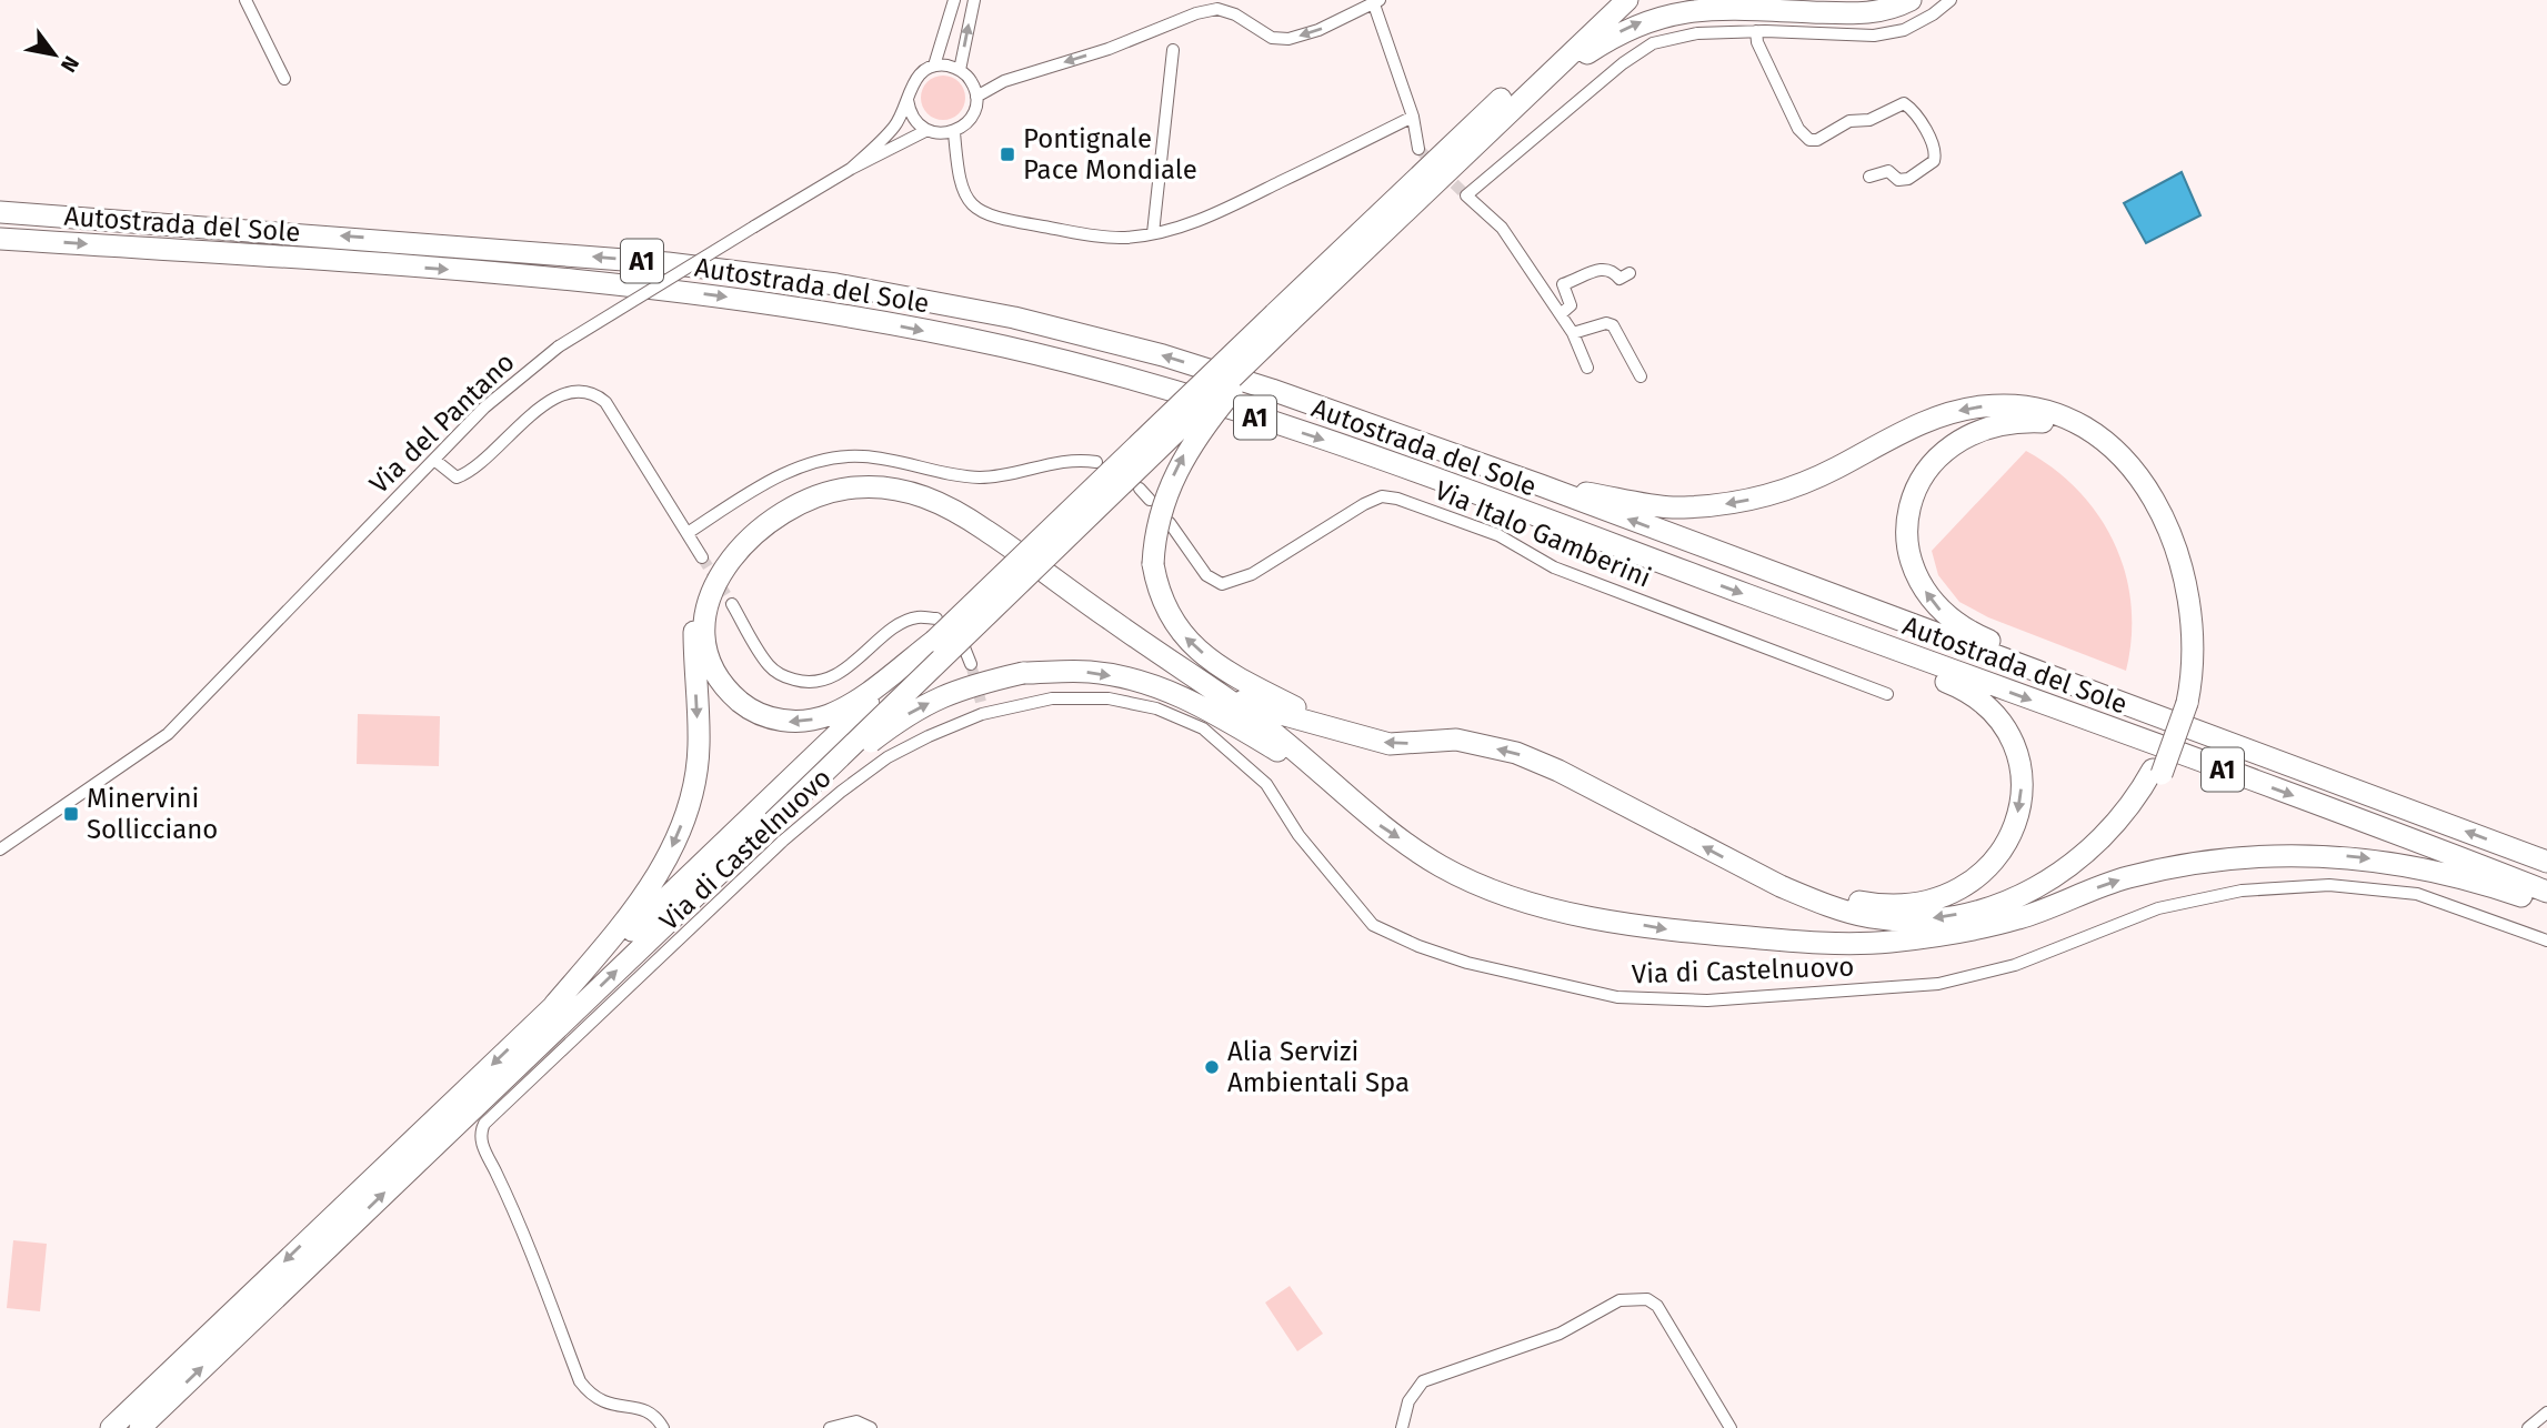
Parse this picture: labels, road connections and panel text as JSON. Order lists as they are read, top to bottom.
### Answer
{
  "streets": {
    "highway": ["Autostrada del Sole", "A1"],
    "street": ["Via del Pantano", "Via Italo Gamberini", "Via di Castelnuovo"]
  },
  "places": {
    "transit": ["Pontignale Pace Mondiale", "Minervini Sollicciano"],
    "other": ["Alia Servizi Ambientali Spa"]
  },
  "north": "bottom right"
}
